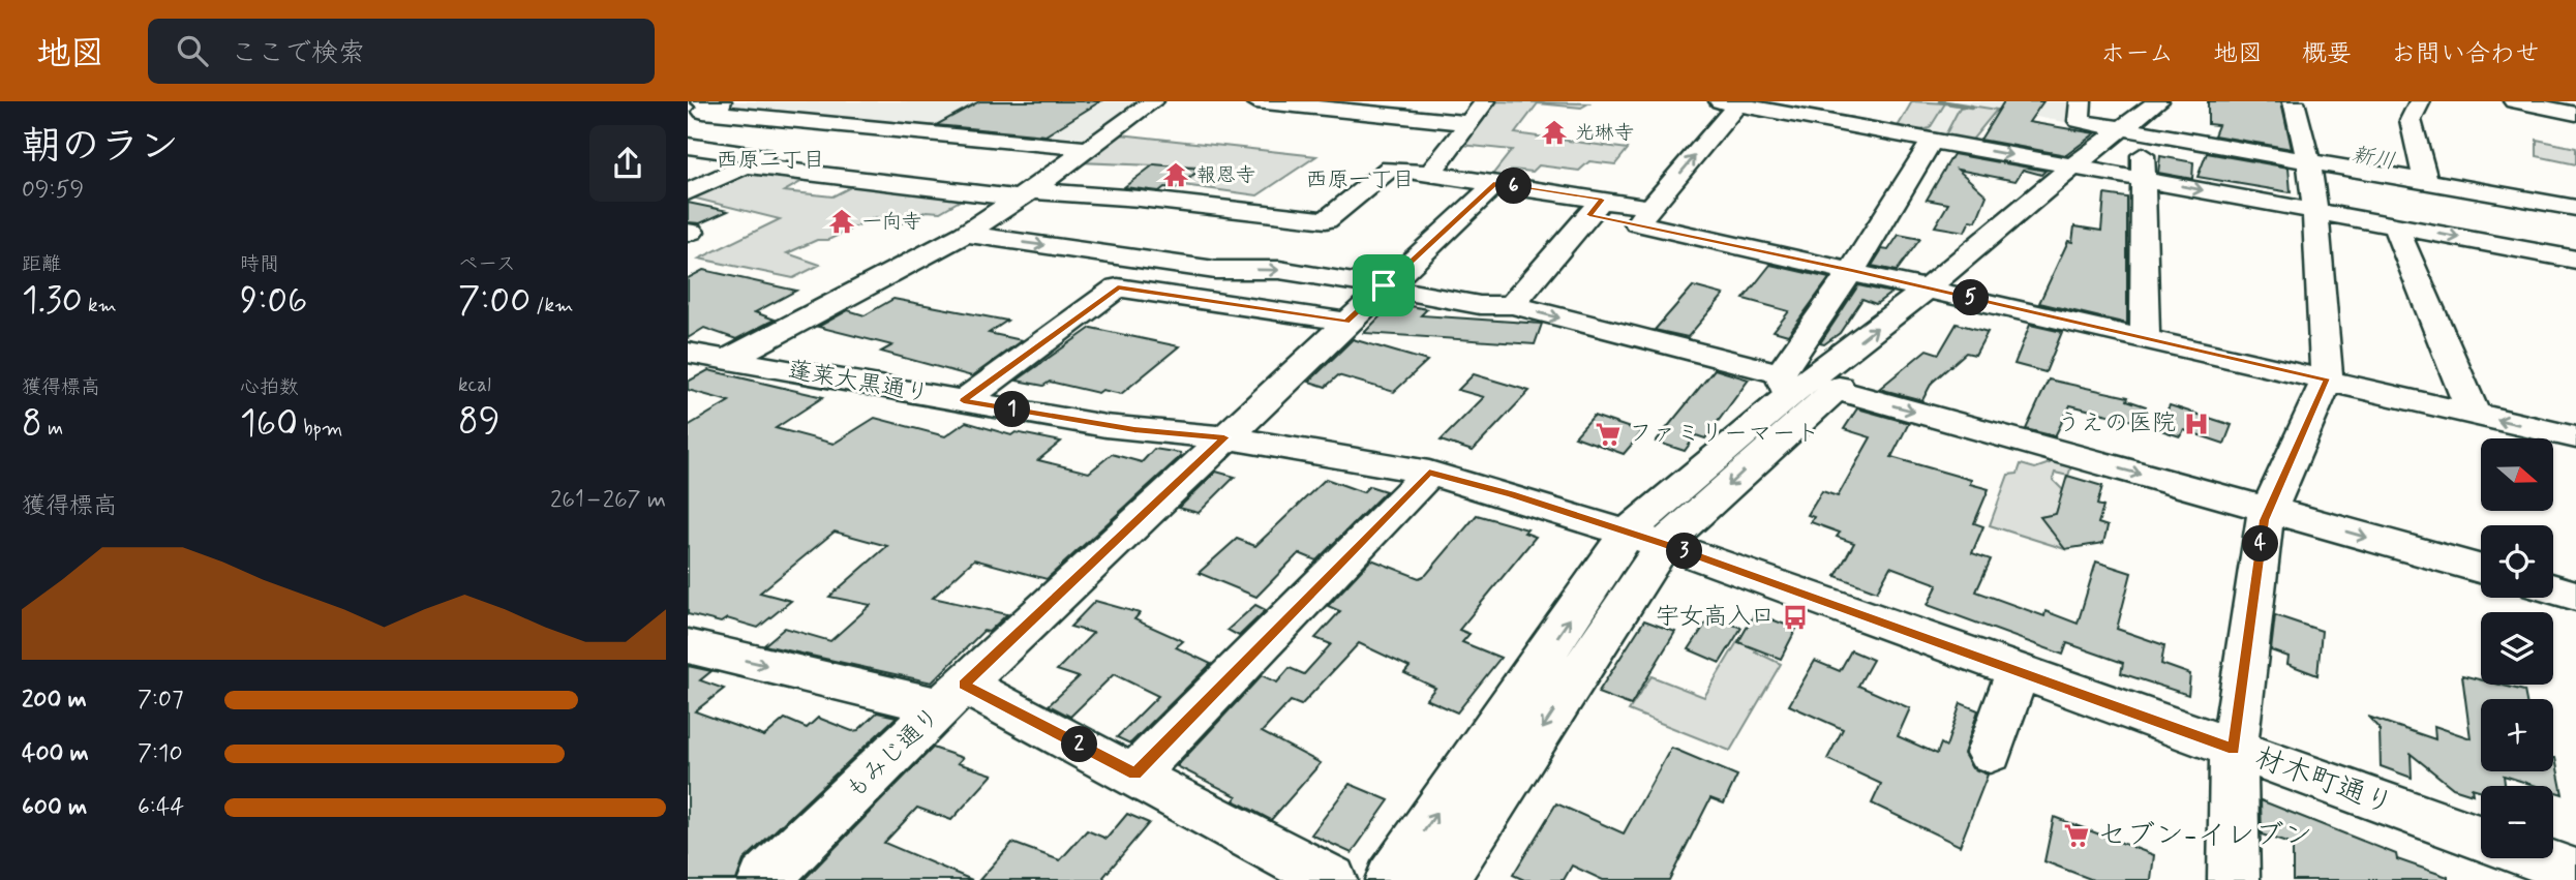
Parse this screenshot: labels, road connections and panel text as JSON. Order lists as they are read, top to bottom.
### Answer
{
  "streets": {
    "street": ["蓬莱大黒通り", "もみじ通り", "材木町通り"]
  },
  "crossings": [
    ["蓬莱大黒通り", "もみじ通り"],
    ["蓬莱大黒通り", "材木町通り"]
  ],
  "districts": ["西原二丁目", "西原一丁目"],
  "water": ["新川"],
  "places": {
    "temple": ["光琳寺", "報恩寺", "一向寺"],
    "hospital": ["うえの医院"],
    "supermarket": ["ファミリーマート", "セブン-イレブン"],
    "bus stop": ["宇女高入口"]
  },
  "north": "right",
  "page": {
    "header": "地図",
    "search": "ここで検索",
    "nav": [
      "ホーム",
      "地図",
      "概要",
      "お問い合わせ"
    ],
    "heading": ["朝のラン", "09:59"],
    "pins": [
      "6",
      "5",
      "1",
      "4",
      "3",
      "2"
    ],
    "stats": [
      ["距離", "1.30 km"],
      ["時間", "9:06"],
      ["ペース", "7:00 /km"],
      ["獲得標高", "8 m"],
      ["心拍数", "160 bpm"],
      ["kcal", "89"]
    ],
    "map_buttons": ["+", "−"],
    "chart": ["獲得標高", "261–267 m"],
    "list": [
      {
        "name": "200 m",
        "note": "7:07"
      },
      {
        "name": "400 m",
        "note": "7:10"
      },
      {
        "name": "600 m",
        "note": "6:44"
      }
    ]
  }
}
